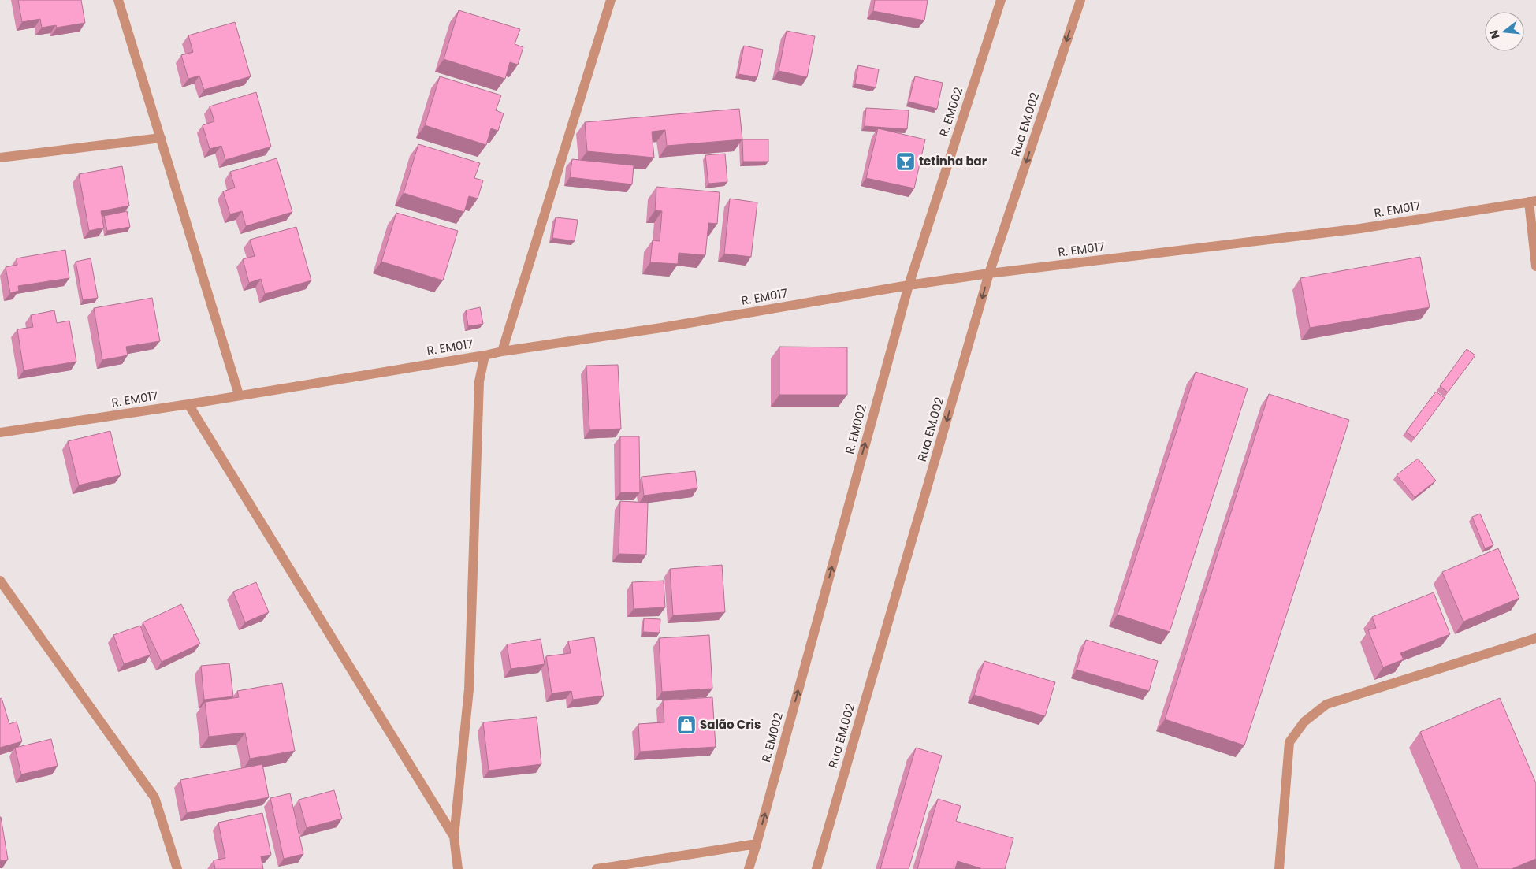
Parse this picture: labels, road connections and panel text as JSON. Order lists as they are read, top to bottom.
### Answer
{
  "streets": {
    "street": ["R. EM002", "Rua EM.002", "R. EM017"]
  },
  "crossings": [
    ["R. EM002", "R. EM017"],
    ["Rua EM.002", "R. EM017"]
  ],
  "one_way": ["R. EM002", "Rua EM.002"],
  "places": {
    "bar": ["tetinha bar"],
    "shop": ["Salão Cris"]
  },
  "north": "left"
}
